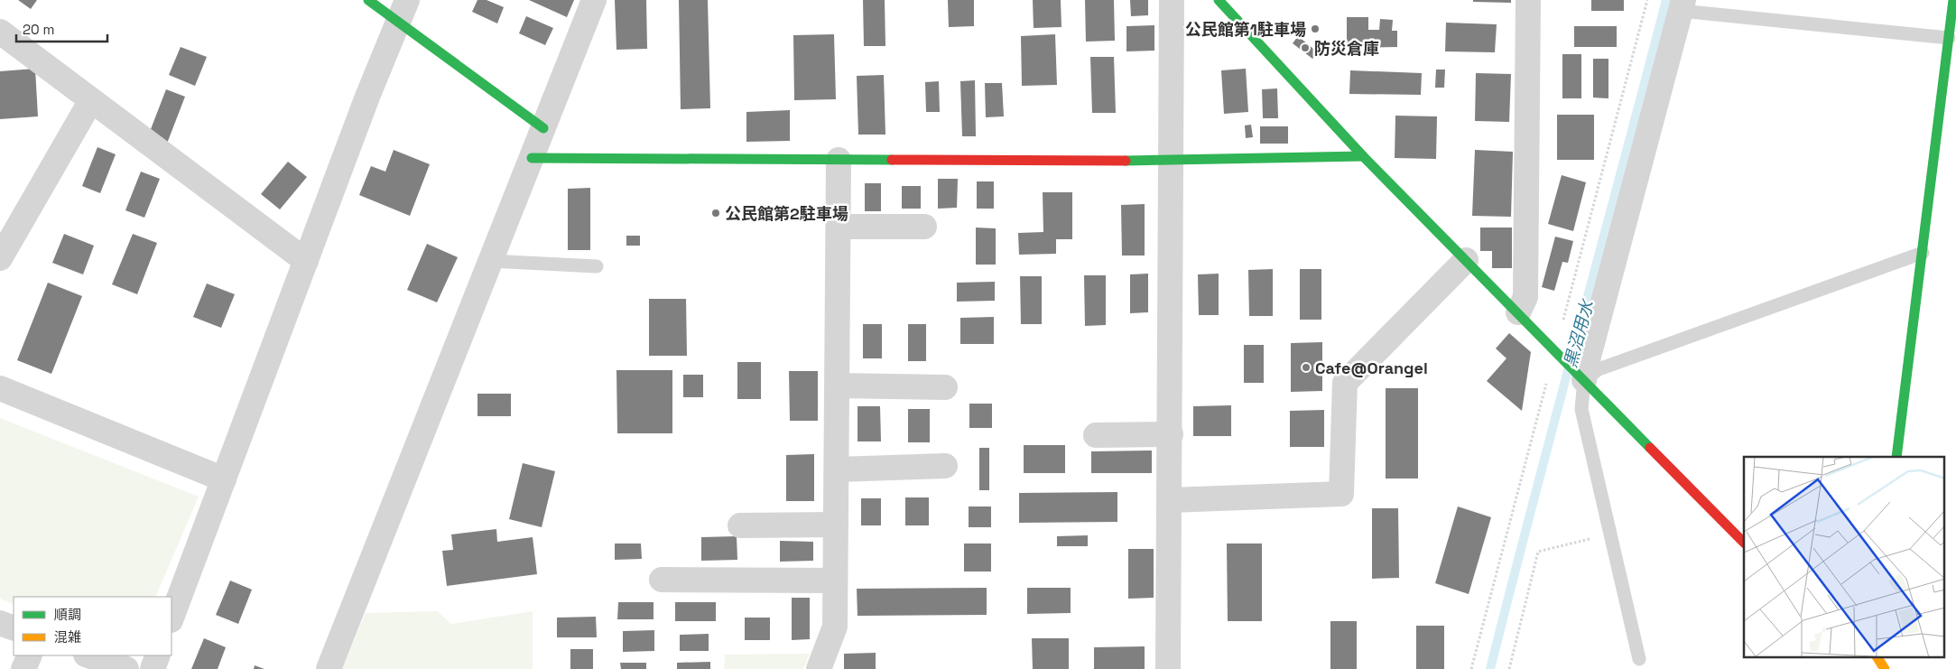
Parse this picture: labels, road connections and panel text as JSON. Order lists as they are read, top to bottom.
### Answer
{
  "water": ["黒沼用水"],
  "places": [
    "公民館第1駐車場",
    "防災倉庫",
    "公民館第2駐車場",
    "Cafe@Orangel"
  ],
  "legend": ["順調", "混雑"],
  "scale_bar": "20 m"
}
